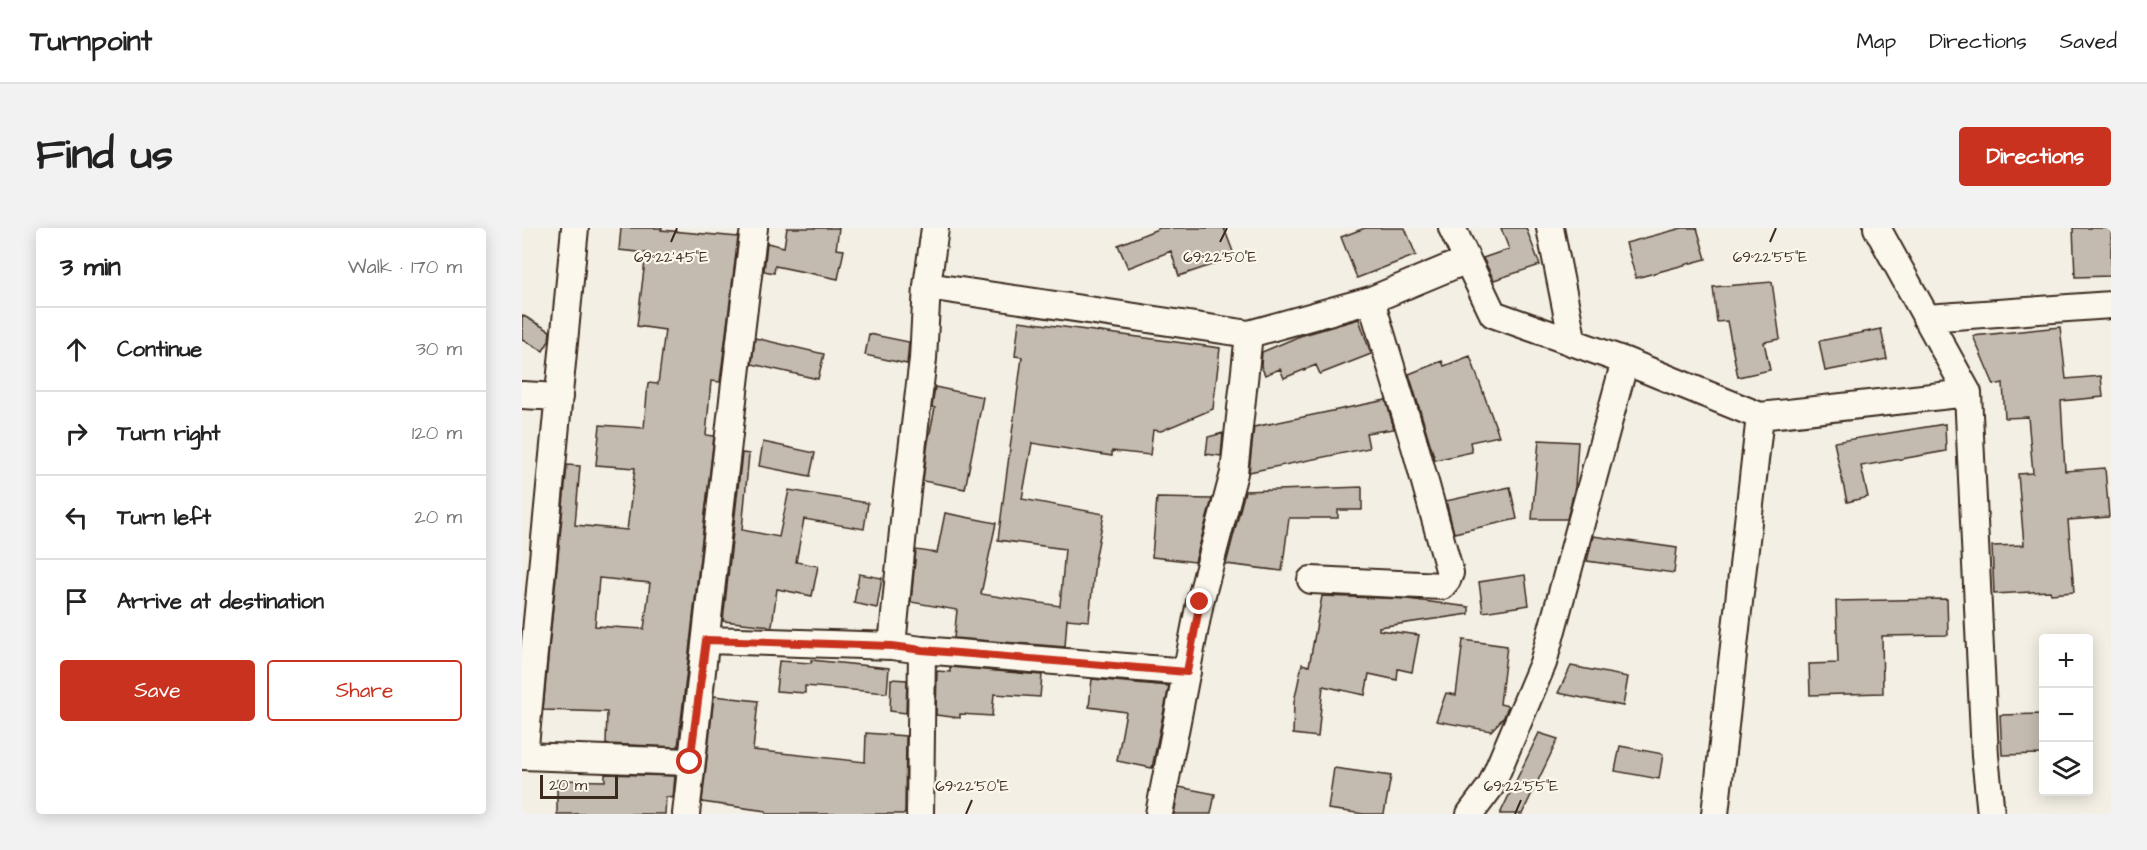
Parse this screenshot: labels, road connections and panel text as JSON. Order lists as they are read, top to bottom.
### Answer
{
  "scale_bar": "20 m",
  "page": {
    "header": "Turnpoint",
    "nav": ["Map", "Directions", "Saved"],
    "title": "Find us",
    "buttons": [
      "Directions",
      ["Save", "Share"]
    ],
    "heading": ["3 min", "Walk · 170 m"],
    "list": [
      ["Continue", "30 m"],
      ["Turn right", "120 m"],
      ["Turn left", "20 m"],
      "Arrive at destination"
    ],
    "map_buttons": ["+", "−"],
    "scale": "20 m"
  },
  "coordinates": ["69°22'45\"E", "69°22'50\"E", "69°22'55\"E"]
}
